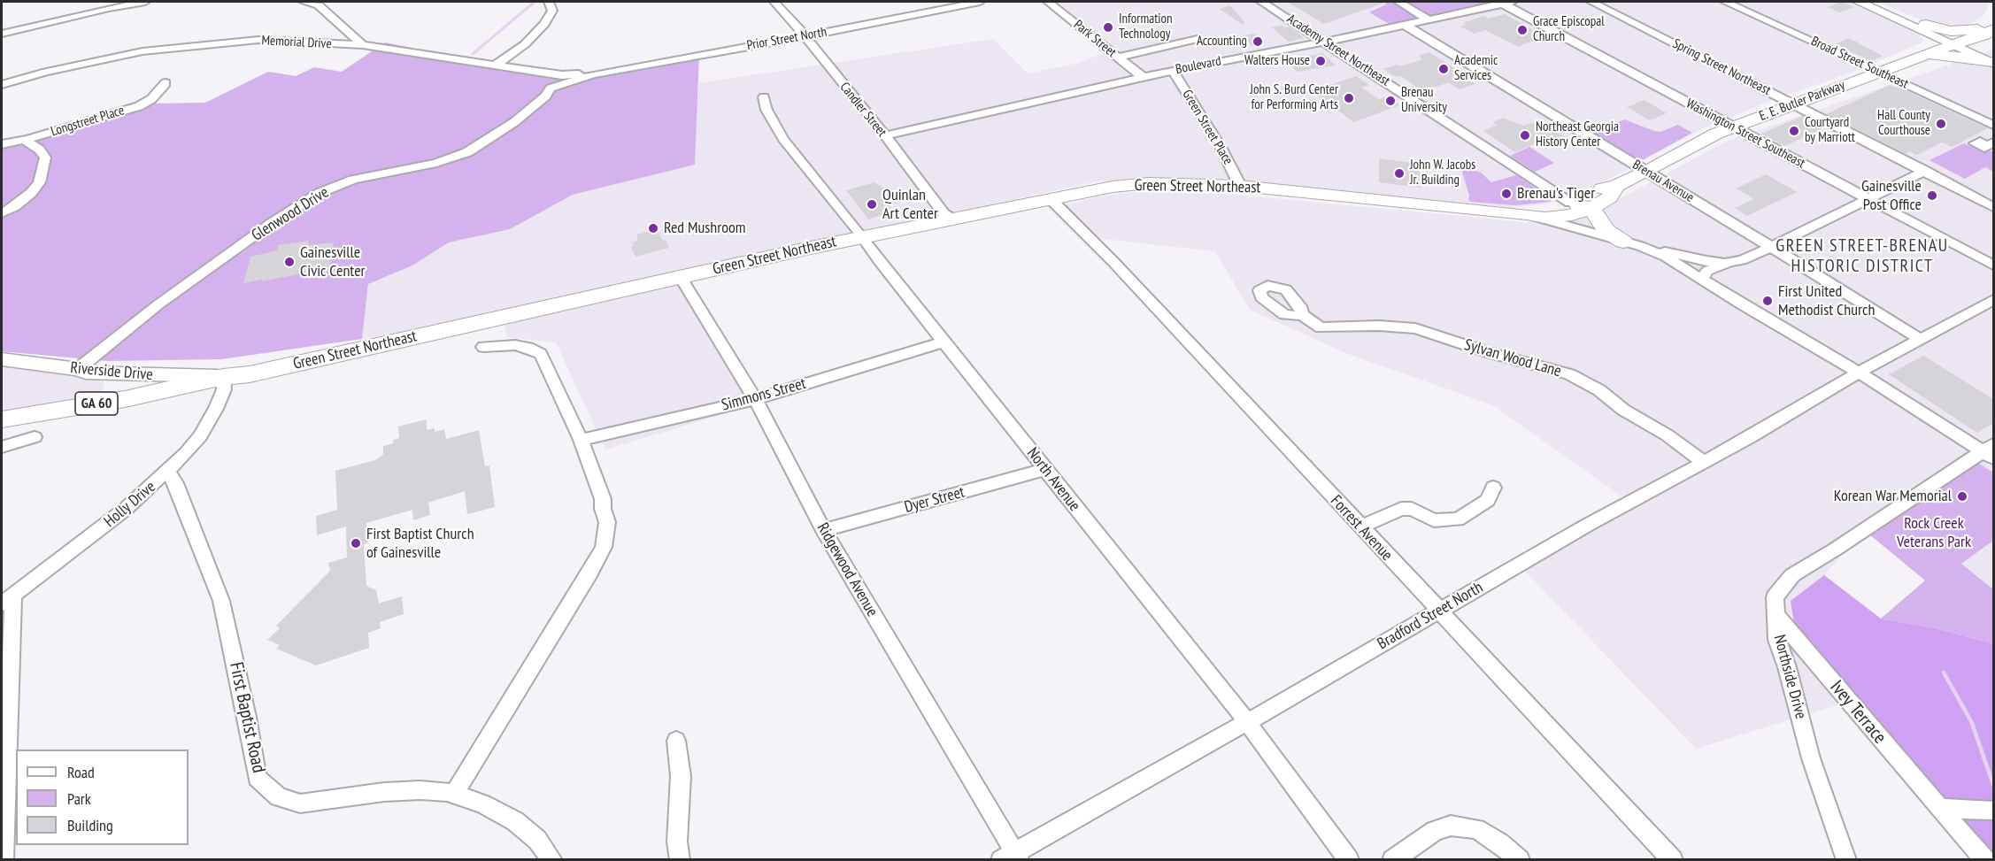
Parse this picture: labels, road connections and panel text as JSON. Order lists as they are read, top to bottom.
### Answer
{
  "streets": {
    "highway": ["E. E. Butler Parkway", "Green Street Northeast", "GA 60"],
    "main road": ["Riverside Drive"],
    "street": [
      "Prior Street North",
      "Park Street",
      "Memorial Drive",
      "Academy Street Northeast",
      "Broad Street Southeast",
      "Boulevard",
      "Spring Street Northeast",
      "Candler Street",
      "Longstreet Place",
      "Green Street Place",
      "Washington Street Southeast",
      "Brenau Avenue",
      "Glenwood Drive",
      "Sylvan Wood Lane",
      "Simmons Street",
      "North Avenue",
      "Dyer Street",
      "Holly Drive",
      "Forrest Avenue",
      "Ridgewood Avenue",
      "Bradford Street North",
      "Northside Drive",
      "Ivey Terrace",
      "First Baptist Road"
    ]
  },
  "crossings": [
    ["Prior Street North", "Memorial Drive"],
    ["Prior Street North", "Candler Street"],
    ["Prior Street North", "Glenwood Drive"],
    ["Park Street", "Boulevard"],
    ["Memorial Drive", "Glenwood Drive"],
    ["Academy Street Northeast", "Boulevard"],
    ["Academy Street Northeast", "E. E. Butler Parkway"],
    ["Broad Street Southeast", "E. E. Butler Parkway"],
    ["Boulevard", "Candler Street"],
    ["Boulevard", "Green Street Place"],
    ["Boulevard", "Washington Street Southeast"],
    ["Boulevard", "Brenau Avenue"],
    ["Spring Street Northeast", "E. E. Butler Parkway"],
    ["E. E. Butler Parkway", "Washington Street Southeast"],
    ["E. E. Butler Parkway", "Brenau Avenue"],
    ["E. E. Butler Parkway", "Green Street Northeast"],
    ["Candler Street", "Green Street Northeast"],
    ["Green Street Place", "Green Street Northeast"],
    ["Brenau Avenue", "Bradford Street North"],
    ["Green Street Northeast", "Riverside Drive"],
    ["Green Street Northeast", "GA 60"],
    ["Green Street Northeast", "North Avenue"],
    ["Green Street Northeast", "Holly Drive"],
    ["Green Street Northeast", "Forrest Avenue"],
    ["Green Street Northeast", "Ridgewood Avenue"],
    ["Glenwood Drive", "Riverside Drive"],
    ["Sylvan Wood Lane", "Bradford Street North"],
    ["Riverside Drive", "Holly Drive"],
    ["Simmons Street", "North Avenue"],
    ["Simmons Street", "Ridgewood Avenue"],
    ["North Avenue", "Dyer Street"],
    ["North Avenue", "Bradford Street North"],
    ["Dyer Street", "Ridgewood Avenue"],
    ["Holly Drive", "First Baptist Road"],
    ["Forrest Avenue", "Bradford Street North"],
    ["Ridgewood Avenue", "Bradford Street North"],
    ["Northside Drive", "Ivey Terrace"]
  ],
  "districts": ["GREEN STREET-BRENAU HISTORIC DISTRICT"],
  "parks": ["Rock Creek Veterans Park"],
  "places": [
    "Information Technology",
    "Grace Episcopal Church",
    "Accounting",
    "Walters House",
    "Academic Services",
    "John S. Burd Center for Performing Arts",
    "Brenau University",
    "Hall County Courthouse",
    "Courtyard by Marriott",
    "Northeast Georgia History Center",
    "John W. Jacobs Jr. Building",
    "Brenau's Tiger",
    "Gainesville Post Office",
    "Quinlan Art Center",
    "Red Mushroom",
    "Gainesville Civic Center",
    "First United Methodist Church",
    "Korean War Memorial",
    "First Baptist Church of Gainesville"
  ],
  "legend": ["Road", "Park", "Building"]
}
